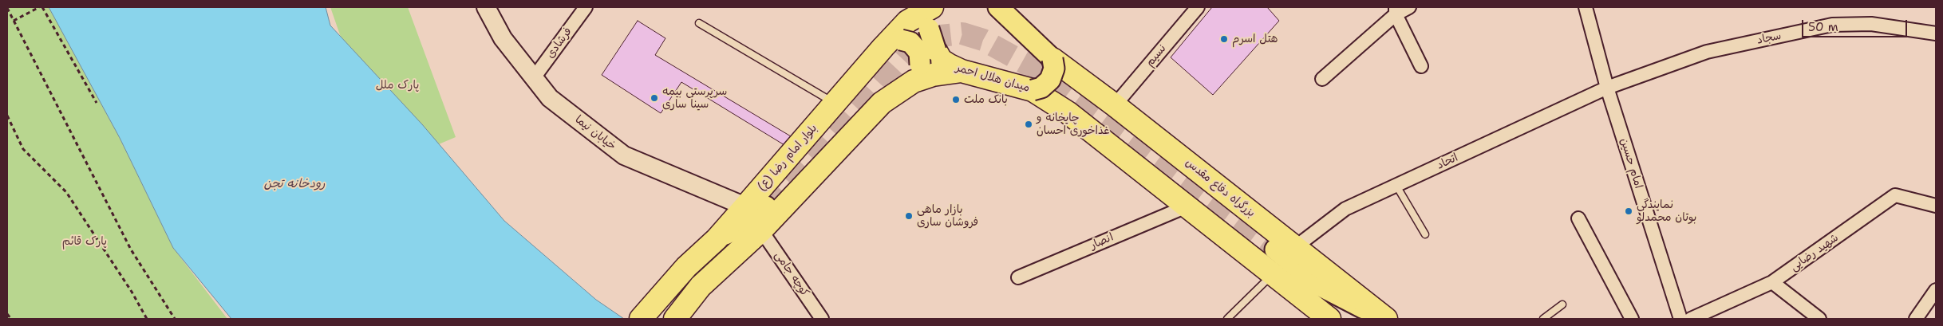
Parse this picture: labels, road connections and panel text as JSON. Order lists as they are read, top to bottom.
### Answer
{
  "streets": {
    "highway": ["میدان هلال احمر", "بلوار امام رضا (ع)", "بزرگراه دفاع مقدس"],
    "street": [
      "سجاد",
      "فرشادی",
      "نسیم",
      "خیابان نیما",
      "اتحاد",
      "امام حسین",
      "انصار",
      "شهید رضایی",
      "کوچه جامی"
    ]
  },
  "crossings": [
    ["سجاد", "اتحاد"],
    ["سجاد", "امام حسین"],
    ["فرشادی", "خیابان نیما"],
    ["نسیم", "بزرگراه دفاع مقدس"],
    ["میدان هلال احمر", "بزرگراه دفاع مقدس"],
    ["خیابان نیما", "بلوار امام رضا (ع)"],
    ["اتحاد", "امام حسین"],
    ["اتحاد", "بزرگراه دفاع مقدس"]
  ],
  "water": ["رودخانه تجن"],
  "parks": ["پارک ملل", "پارک قائم"],
  "places": [
    "هتل اسرم",
    "سرپرستی بیمه سینا ساری",
    "بانک ملت",
    "چایخانه و غذاخوری احسان",
    "نمایندگی بوتان محمدلو",
    "بازار ماهی فروشان ساری"
  ],
  "scale_bar": "50 m"
}
